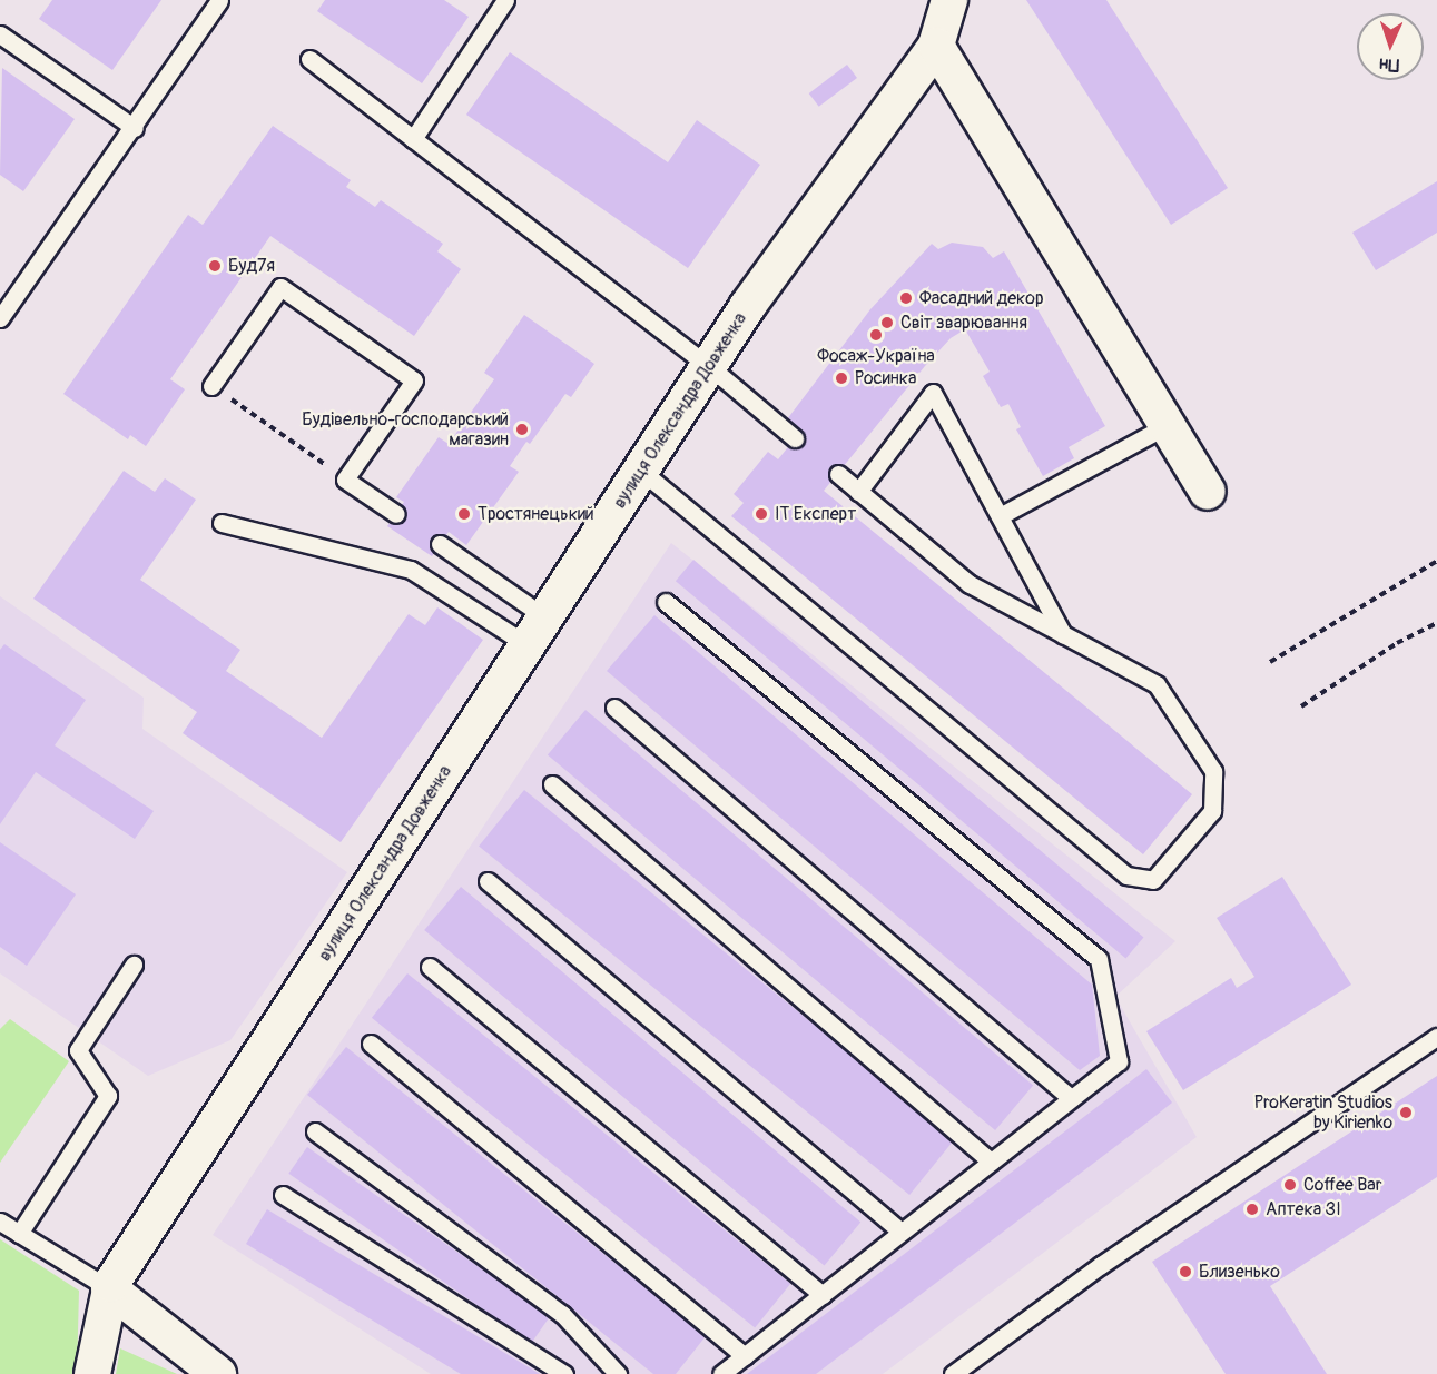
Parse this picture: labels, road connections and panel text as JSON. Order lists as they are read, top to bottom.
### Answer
{
  "streets": {
    "street": ["вулиця Олександра Довженка"]
  },
  "places": [
    "Буд7я",
    "Фасадний декор",
    "Світ зварювання",
    "Фосаж-Україна",
    "Росинка",
    "Будівельно-господарський магазин",
    "Тростянецький",
    "IT Експерт",
    "ProKeratin Studios by Kirienko",
    "Coffee Bar",
    "Аптека ЗІ",
    "Близенько"
  ],
  "north": "bottom"
}
